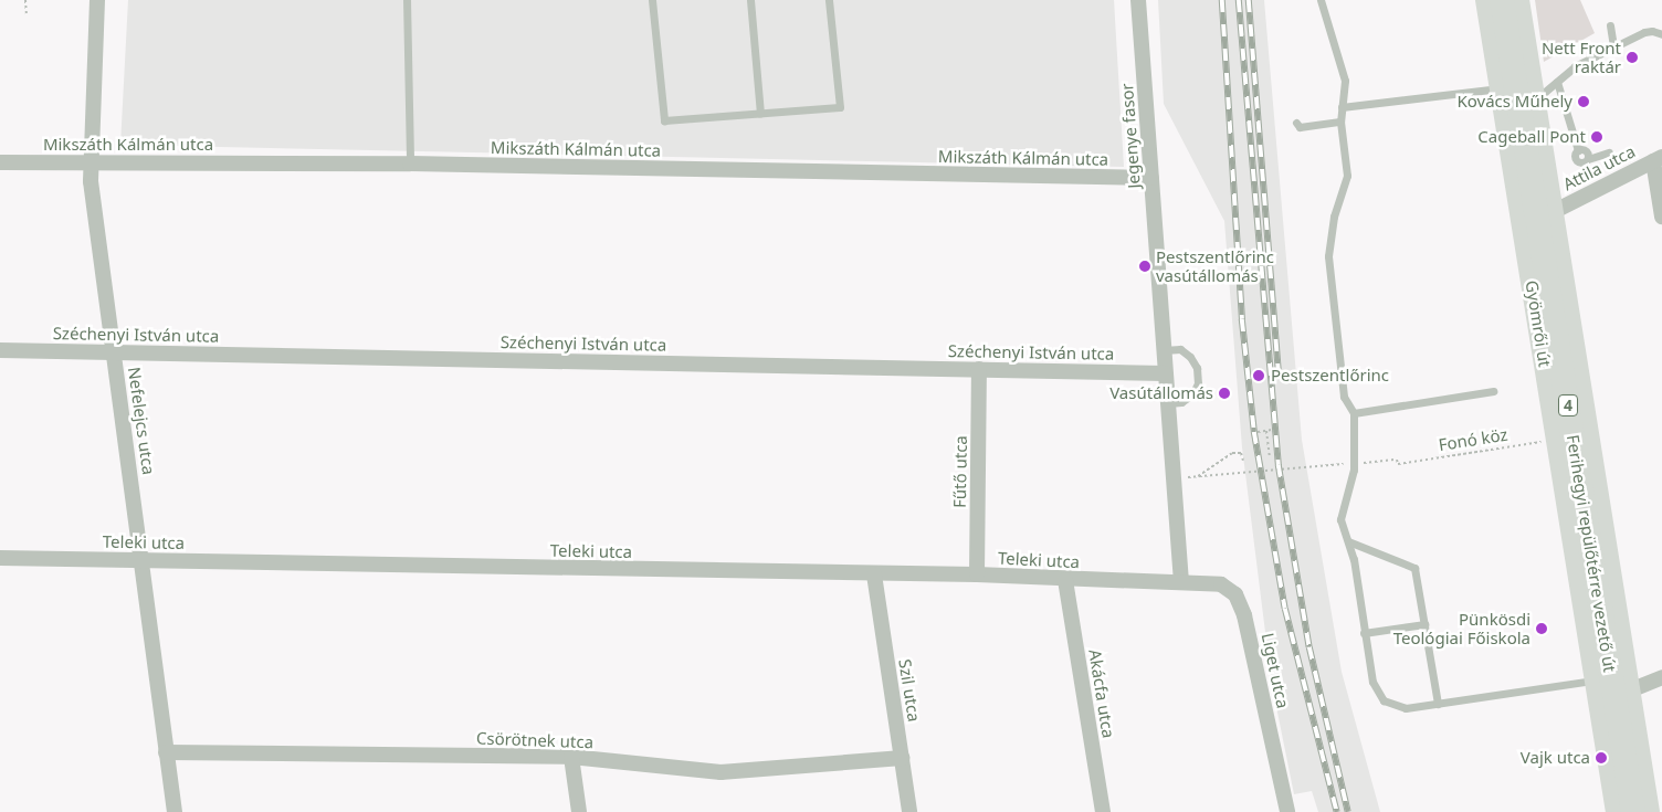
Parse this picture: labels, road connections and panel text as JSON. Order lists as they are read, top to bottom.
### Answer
{
  "streets": {
    "main road": ["4", "Ferihegyi repülőtérre vezető út"],
    "street": [
      "Jegenye fasor",
      "Mikszáth Kálmán utca",
      "Attila utca",
      "Gyömrői út",
      "Széchenyi István utca",
      "Nefelejcs utca",
      "Fűtő utca",
      "Teleki utca",
      "Liget utca",
      "Szil utca",
      "Akácfa utca",
      "Csörötnek utca"
    ],
    "path": ["Fonó köz"]
  },
  "crossings": [
    ["Jegenye fasor", "Mikszáth Kálmán utca"],
    ["Jegenye fasor", "Széchenyi István utca"],
    ["Jegenye fasor", "Teleki utca"],
    ["Jegenye fasor", "Liget utca"],
    ["Mikszáth Kálmán utca", "Nefelejcs utca"],
    ["Attila utca", "Gyömrői út"],
    ["Gyömrői út", "Fonó köz"],
    ["Széchenyi István utca", "Nefelejcs utca"],
    ["Széchenyi István utca", "Fűtő utca"],
    ["Nefelejcs utca", "Teleki utca"],
    ["Nefelejcs utca", "Csörötnek utca"],
    ["Fűtő utca", "Teleki utca"],
    ["Teleki utca", "Liget utca"],
    ["Teleki utca", "Szil utca"],
    ["Teleki utca", "Akácfa utca"],
    ["Szil utca", "Csörötnek utca"]
  ],
  "places": [
    "Nett Front raktár",
    "Kovács Műhely",
    "Cageball Pont",
    "Pestszentlőrinc vasútállomás",
    "Pestszentlőrinc",
    "Vasútállomás",
    "Pünkösdi Teológiai Főiskola",
    "Vajk utca"
  ]
}
